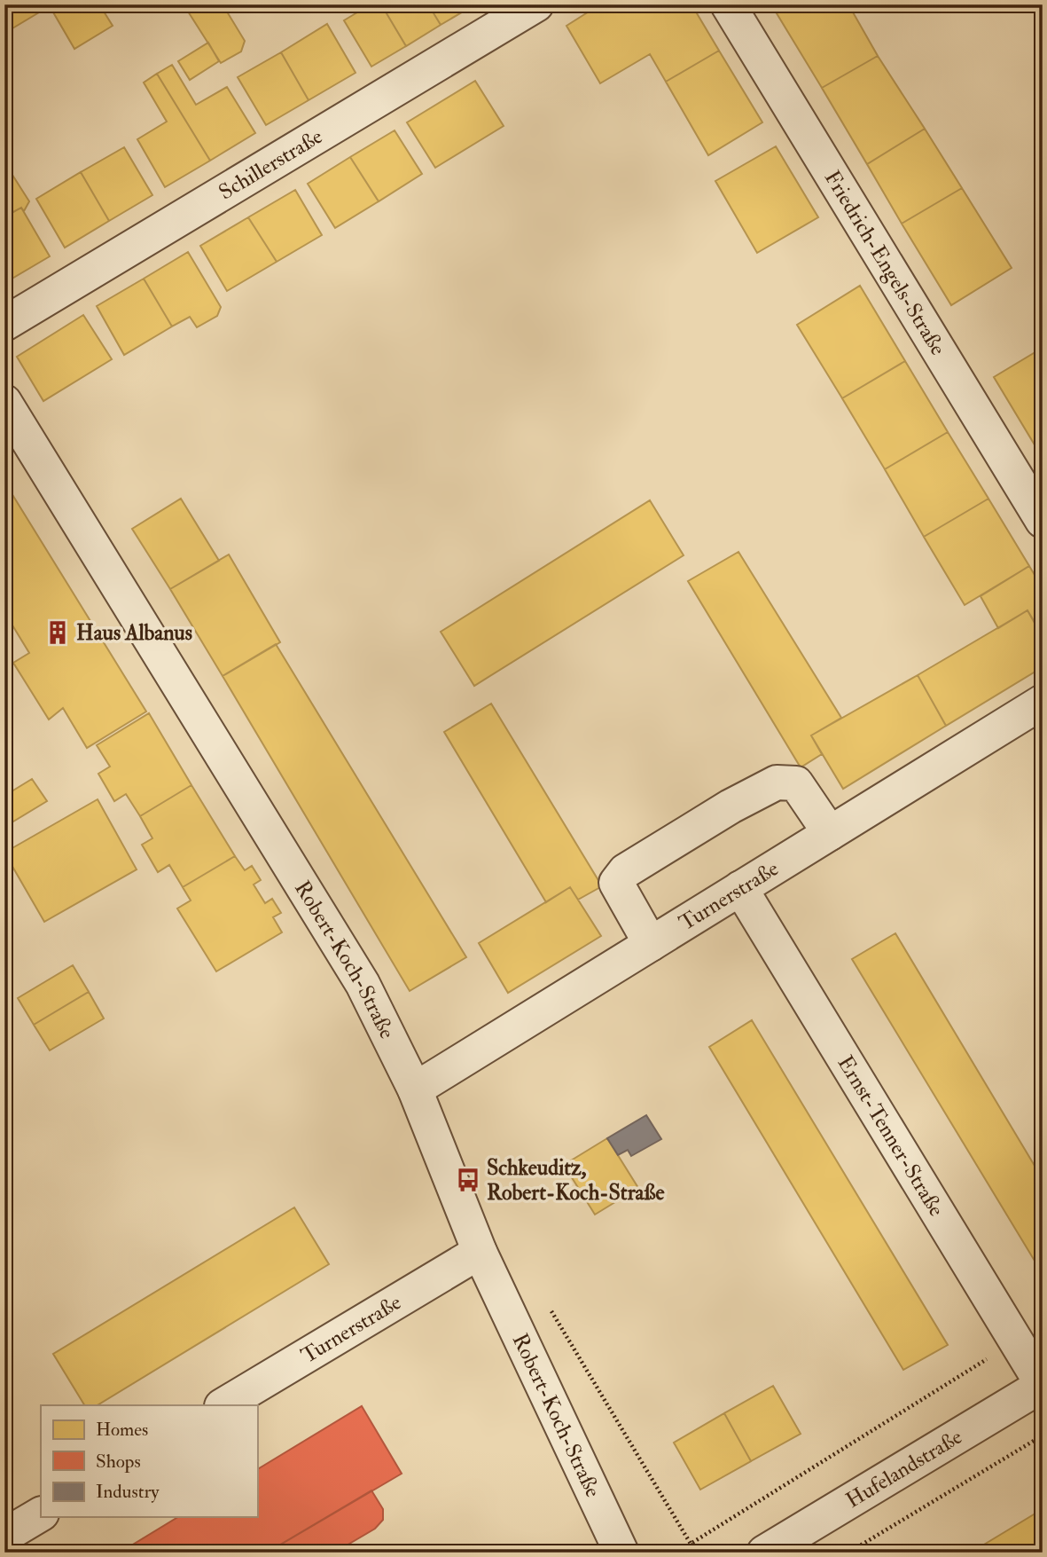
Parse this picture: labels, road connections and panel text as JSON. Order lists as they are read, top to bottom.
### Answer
{
  "streets": {
    "street": [
      "Schillerstraße",
      "Friedrich-Engels-Straße",
      "Turnerstraße",
      "Robert-Koch-Straße",
      "Ernst-Tenner-Straße",
      "Hufelandstraße"
    ]
  },
  "crossings": [
    ["Turnerstraße", "Robert-Koch-Straße"],
    ["Turnerstraße", "Ernst-Tenner-Straße"],
    ["Ernst-Tenner-Straße", "Hufelandstraße"]
  ],
  "places": {
    "building": ["Haus Albanus"],
    "bus stop": ["Schkeuditz, Robert-Koch-Straße"]
  },
  "legend": ["Homes", "Shops", "Industry"]
}
